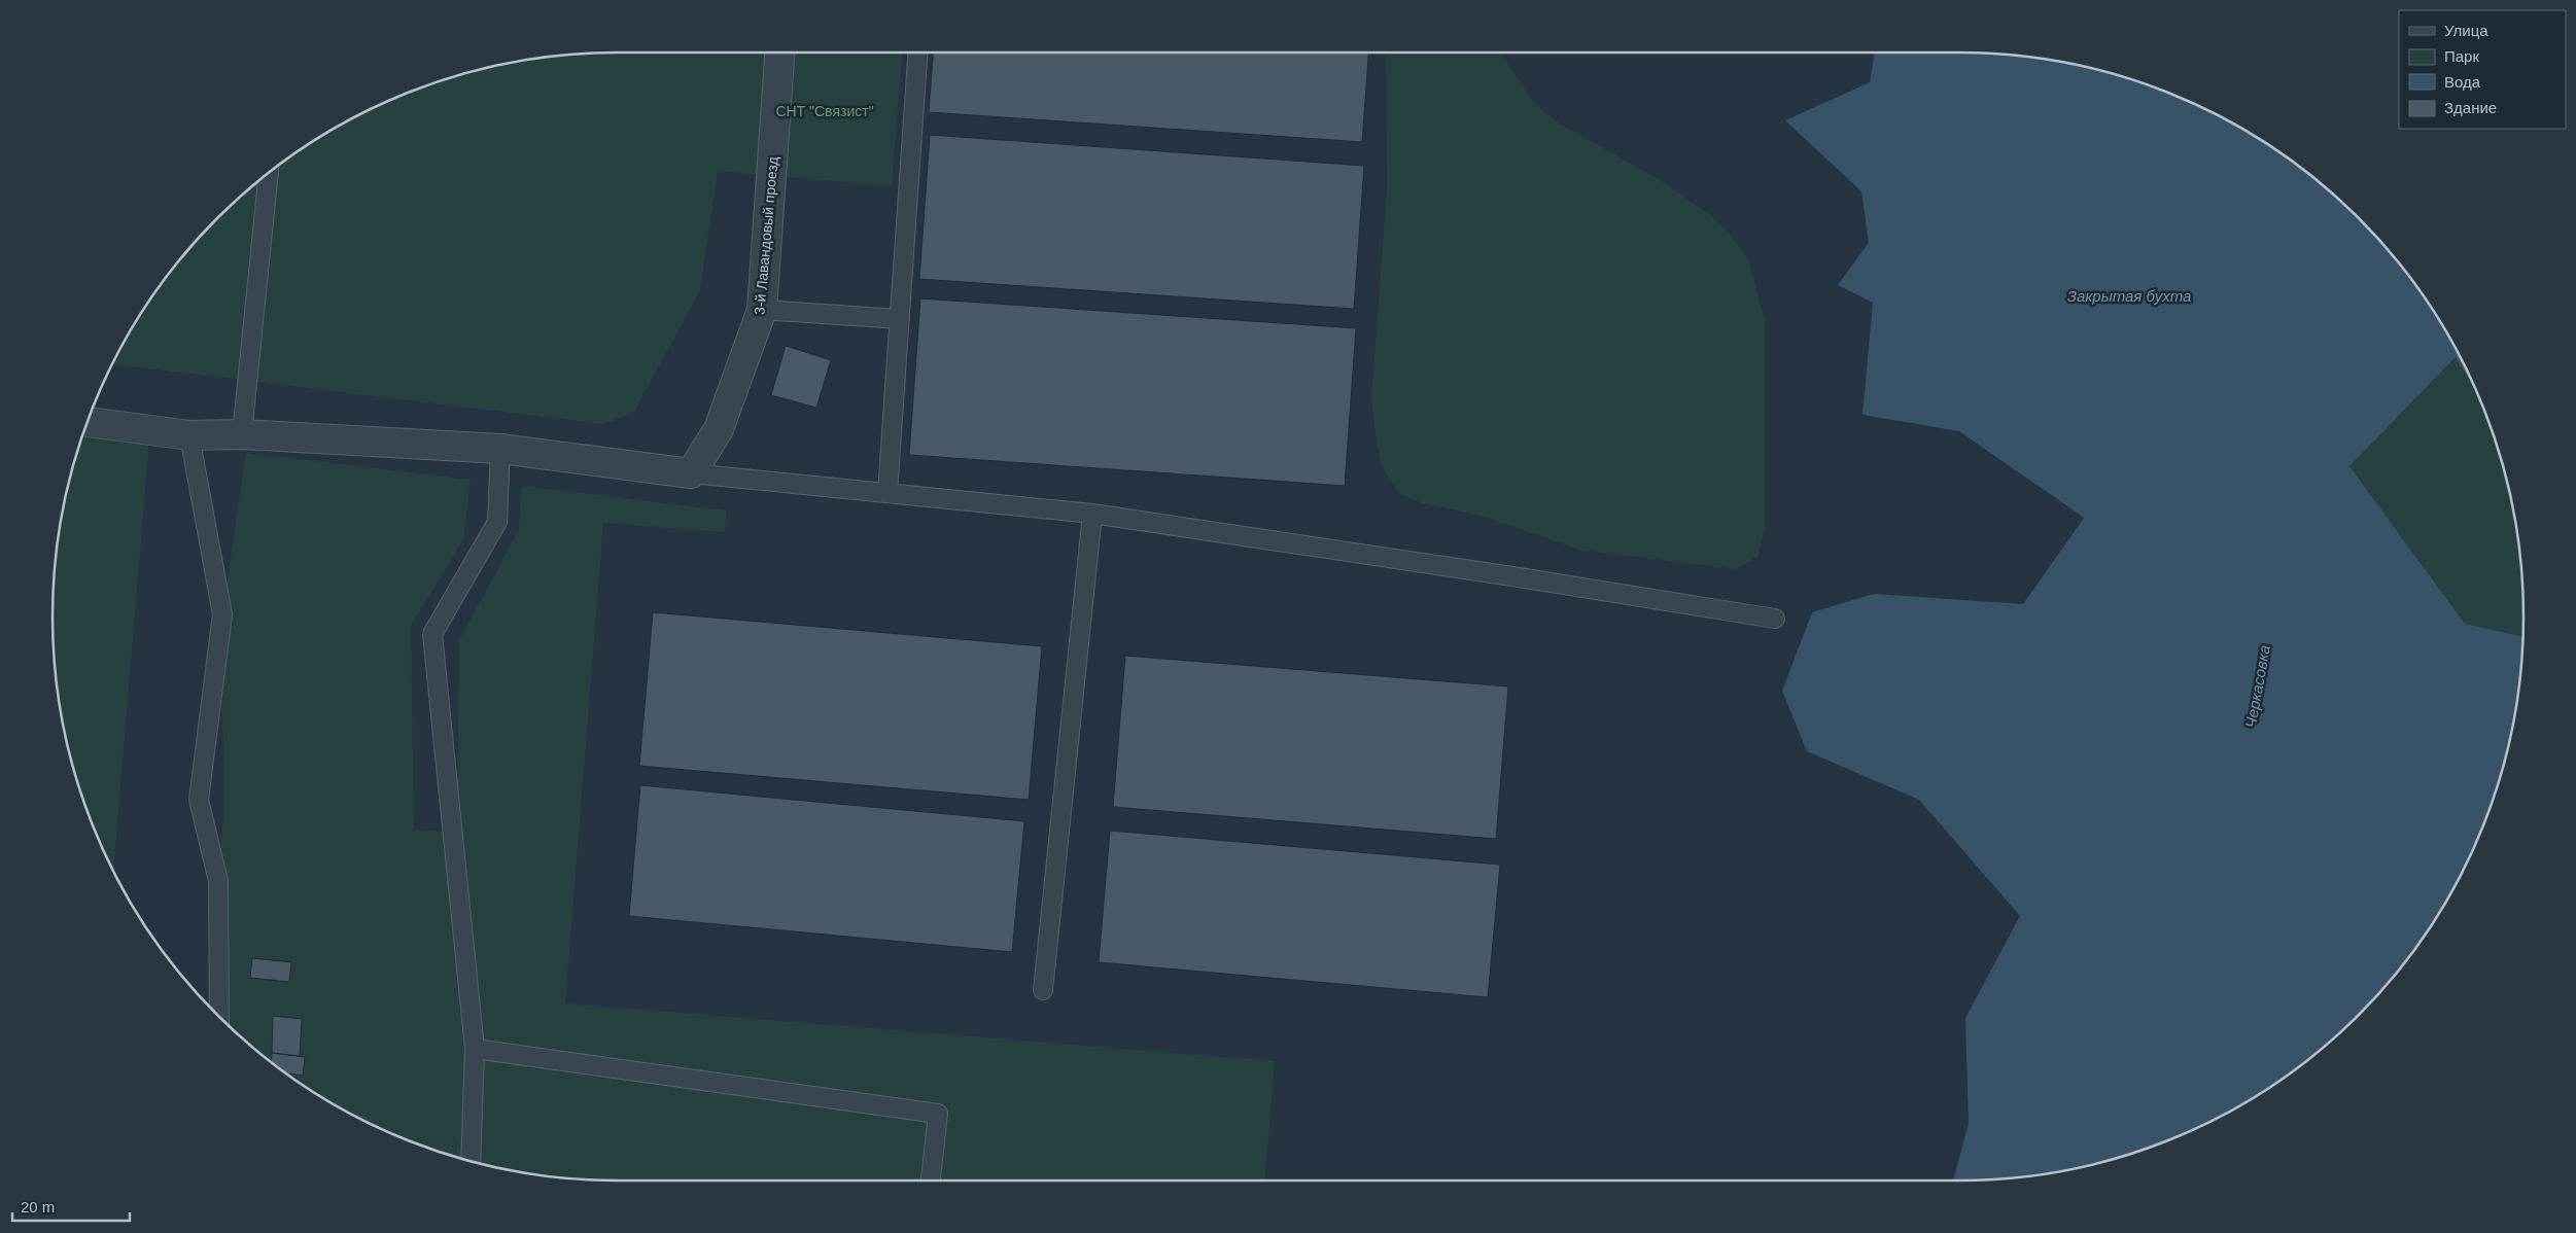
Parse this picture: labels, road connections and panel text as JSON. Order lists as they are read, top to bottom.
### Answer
{
  "streets": {
    "street": ["3-й Лавандовый проезд"]
  },
  "water": ["Закрытая бухта", "Черкасовка"],
  "parks": ["СНТ \"Связист\""],
  "legend": [
    "Улица",
    "Парк",
    "Вода",
    "Здание"
  ],
  "scale_bar": "20 m"
}
